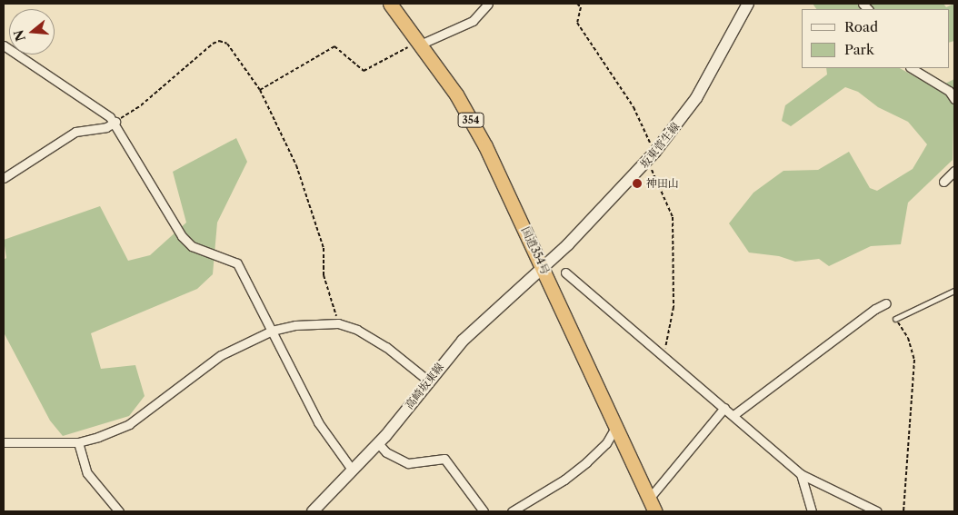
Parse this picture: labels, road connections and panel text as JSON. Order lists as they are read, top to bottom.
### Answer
{
  "streets": {
    "highway": ["354", "国道354号"],
    "main road": ["坂東菅生線", "高崎坂東線"]
  },
  "crossings": [
    ["坂東菅生線", "国道354号"],
    ["坂東菅生線", "高崎坂東線"],
    ["国道354号", "高崎坂東線"]
  ],
  "places": ["神田山"],
  "legend": ["Road", "Park"],
  "north": "left"
}
